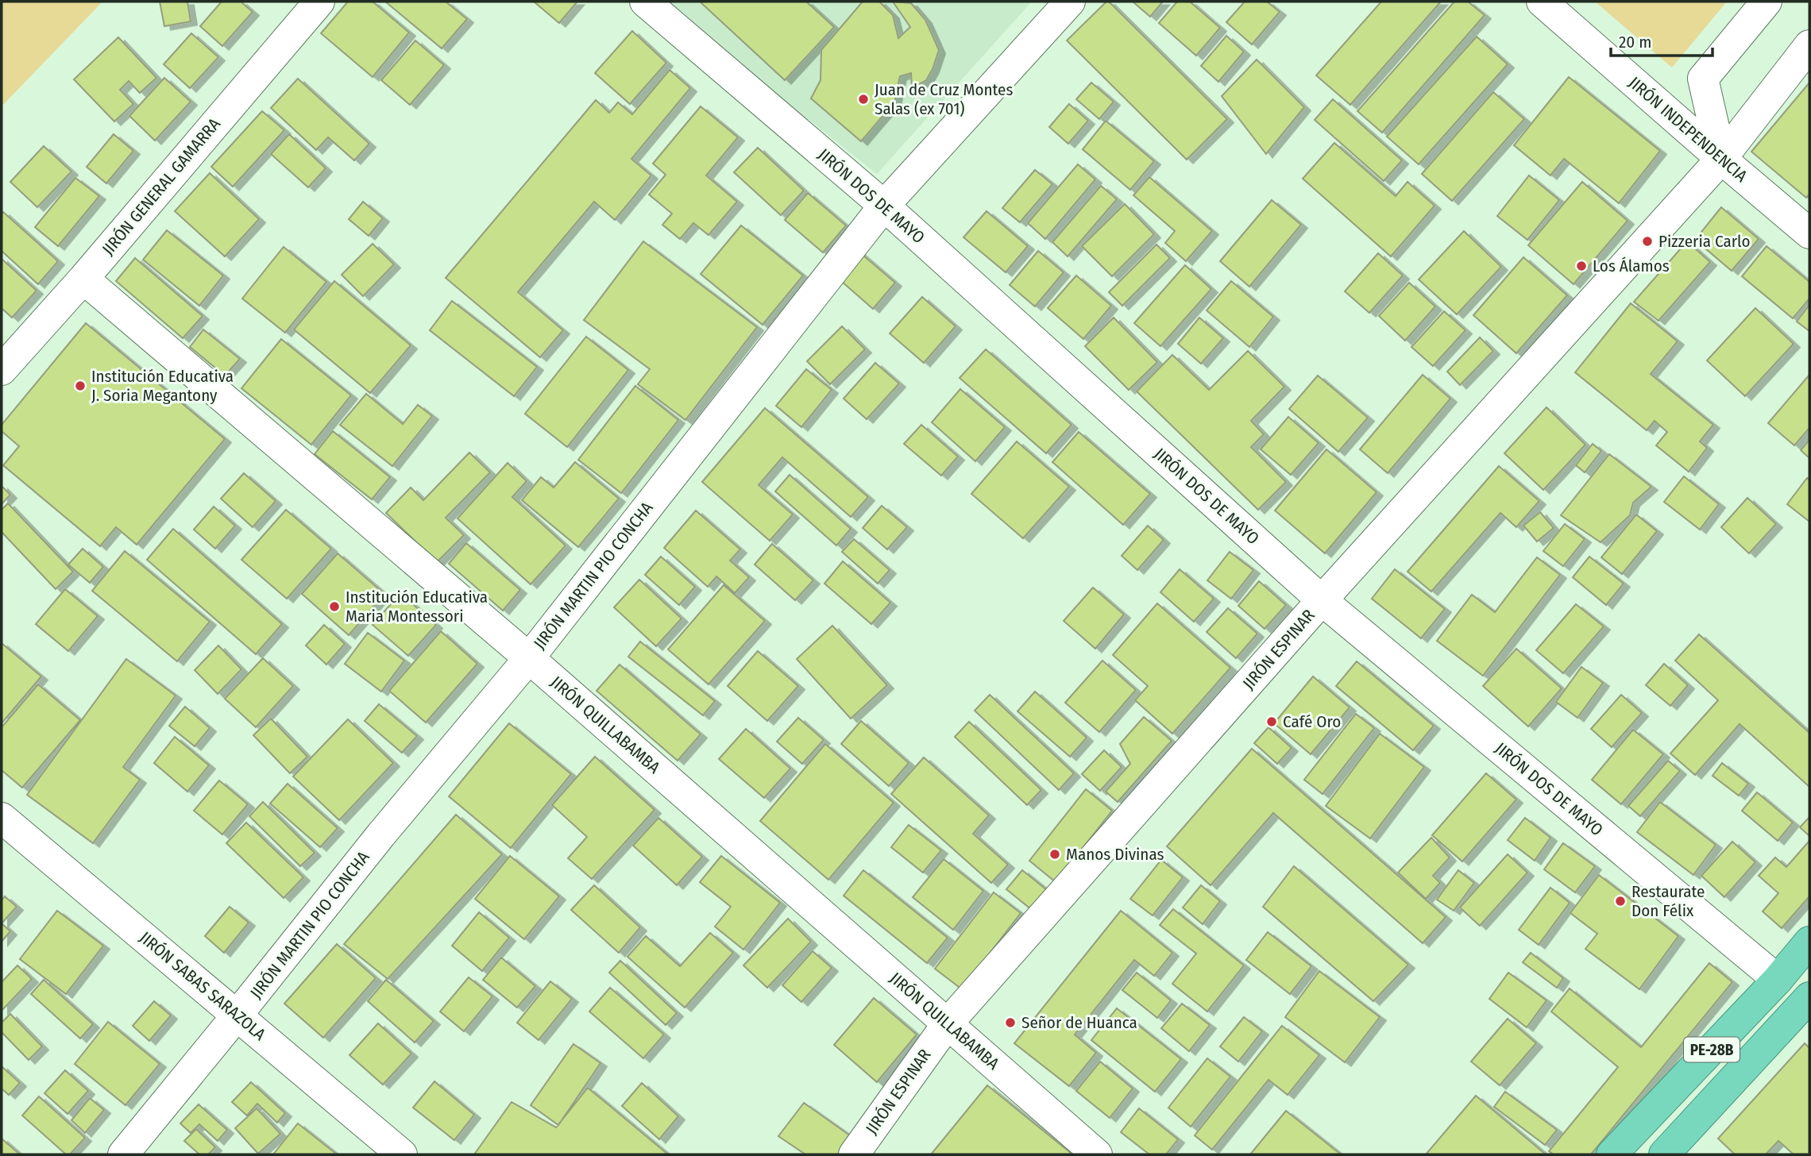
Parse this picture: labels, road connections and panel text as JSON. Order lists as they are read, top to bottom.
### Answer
{
  "streets": {
    "highway": ["PE-28B"],
    "street": [
      "JIRÓN INDEPENDENCIA",
      "JIRÓN GENERAL GAMARRA",
      "JIRÓN DOS DE MAYO",
      "JIRÓN MARTIN PIO CONCHA",
      "JIRÓN ESPINAR",
      "JIRÓN QUILLABAMBA",
      "JIRÓN SABAS SARAZOLA"
    ]
  },
  "crossings": [
    ["JIRÓN INDEPENDENCIA", "JIRÓN ESPINAR"],
    ["JIRÓN GENERAL GAMARRA", "JIRÓN QUILLABAMBA"],
    ["JIRÓN DOS DE MAYO", "JIRÓN MARTIN PIO CONCHA"],
    ["JIRÓN DOS DE MAYO", "JIRÓN ESPINAR"],
    ["JIRÓN DOS DE MAYO", "PE-28B"],
    ["JIRÓN MARTIN PIO CONCHA", "JIRÓN QUILLABAMBA"],
    ["JIRÓN MARTIN PIO CONCHA", "JIRÓN SABAS SARAZOLA"],
    ["JIRÓN ESPINAR", "JIRÓN QUILLABAMBA"]
  ],
  "places": [
    "Juan de Cruz Montes Salas (ex 701)",
    "Pizzeria Carlo",
    "Los Álamos",
    "Institución Educativa J. Soria Megantony",
    "Institución Educativa Maria Montessori",
    "Café Oro",
    "Manos Divinas",
    "Restaurate Don Félix",
    "Señor de Huanca"
  ],
  "scale_bar": "20 m"
}
